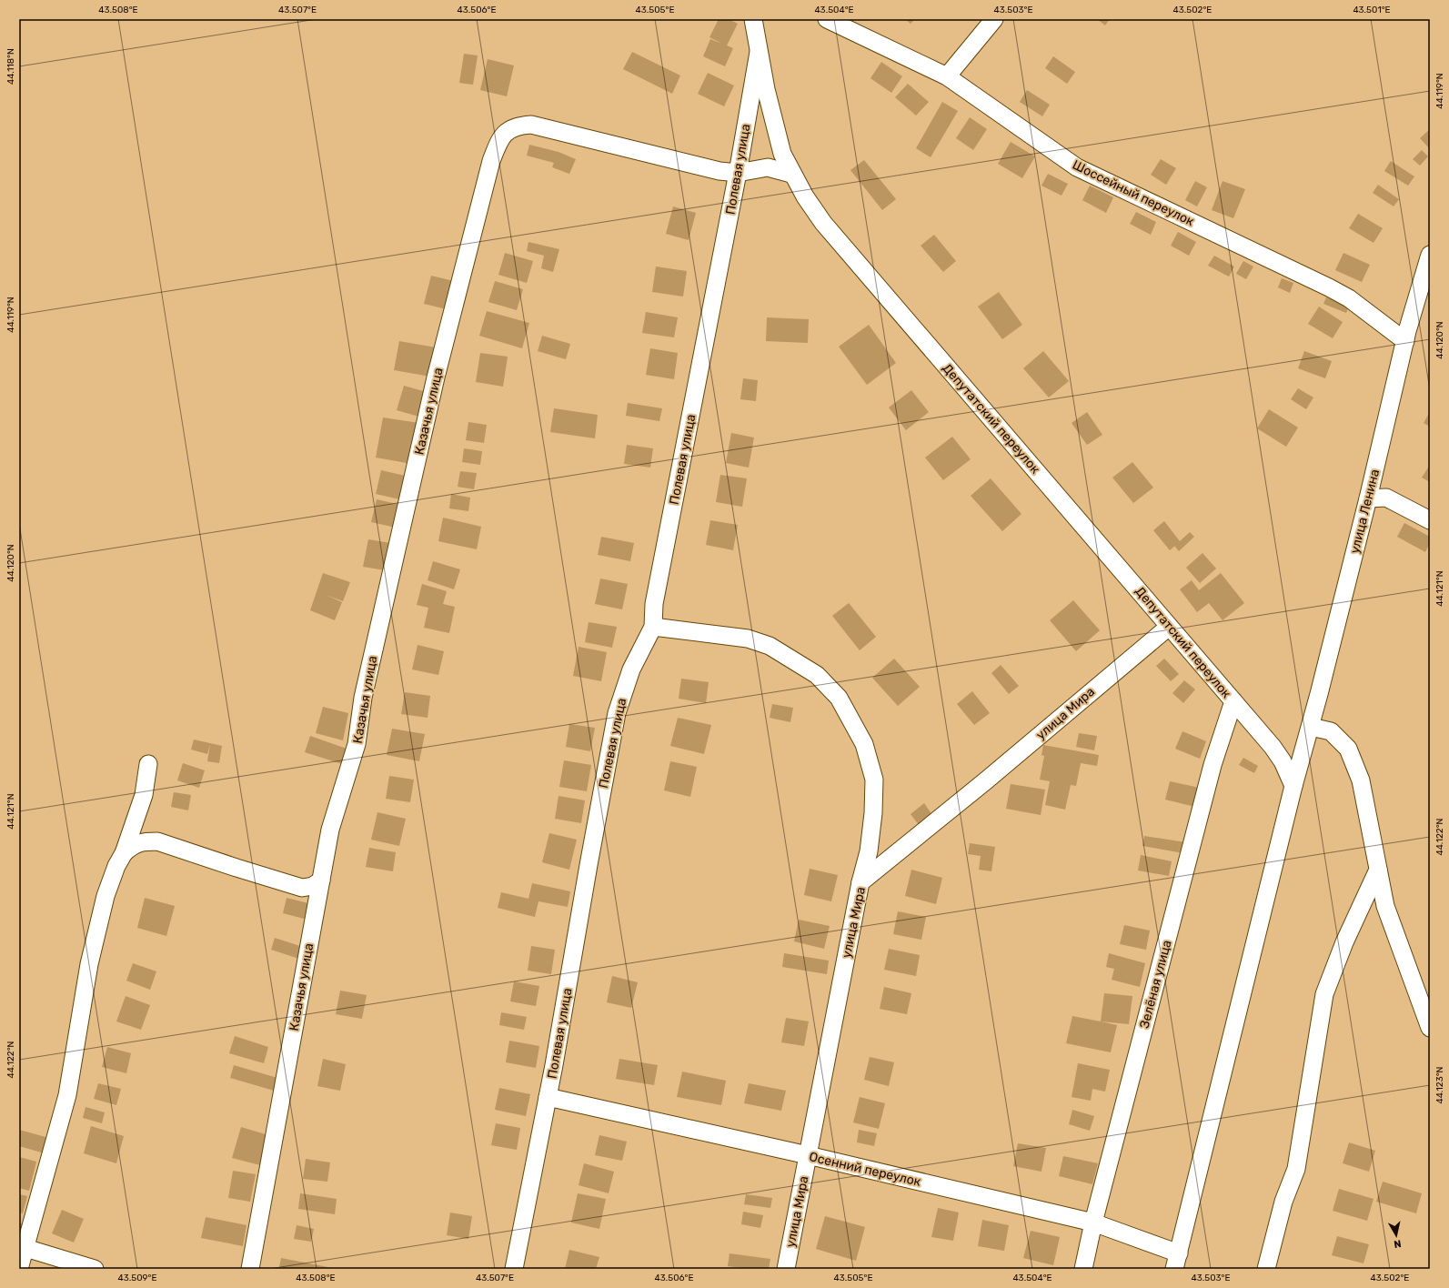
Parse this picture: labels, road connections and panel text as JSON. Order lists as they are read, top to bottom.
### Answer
{
  "streets": {
    "street": [
      "Полевая улица",
      "Шоссейный переулок",
      "Казачья улица",
      "Депутатский переулок",
      "улица Ленина",
      "улица Мира",
      "Зелёная улица",
      "Осенний переулок"
    ]
  },
  "crossings": [
    ["Полевая улица", "Казачья улица"],
    ["Полевая улица", "Депутатский переулок"],
    ["Полевая улица", "Осенний переулок"],
    ["Шоссейный переулок", "улица Ленина"],
    ["Депутатский переулок", "улица Ленина"],
    ["Депутатский переулок", "улица Мира"],
    ["Депутатский переулок", "Зелёная улица"],
    ["улица Ленина", "Осенний переулок"],
    ["улица Мира", "Осенний переулок"],
    ["Зелёная улица", "Осенний переулок"]
  ],
  "north": "bottom",
  "coordinates": [
    "43.508°E",
    "43.507°E",
    "43.506°E",
    "43.505°E",
    "43.504°E",
    "43.503°E",
    "43.502°E",
    "43.501°E",
    "44.118°N",
    "44.119°N",
    "44.120°N",
    "44.121°N",
    "44.122°N",
    "44.123°N",
    "43.509°E"
  ]
}
